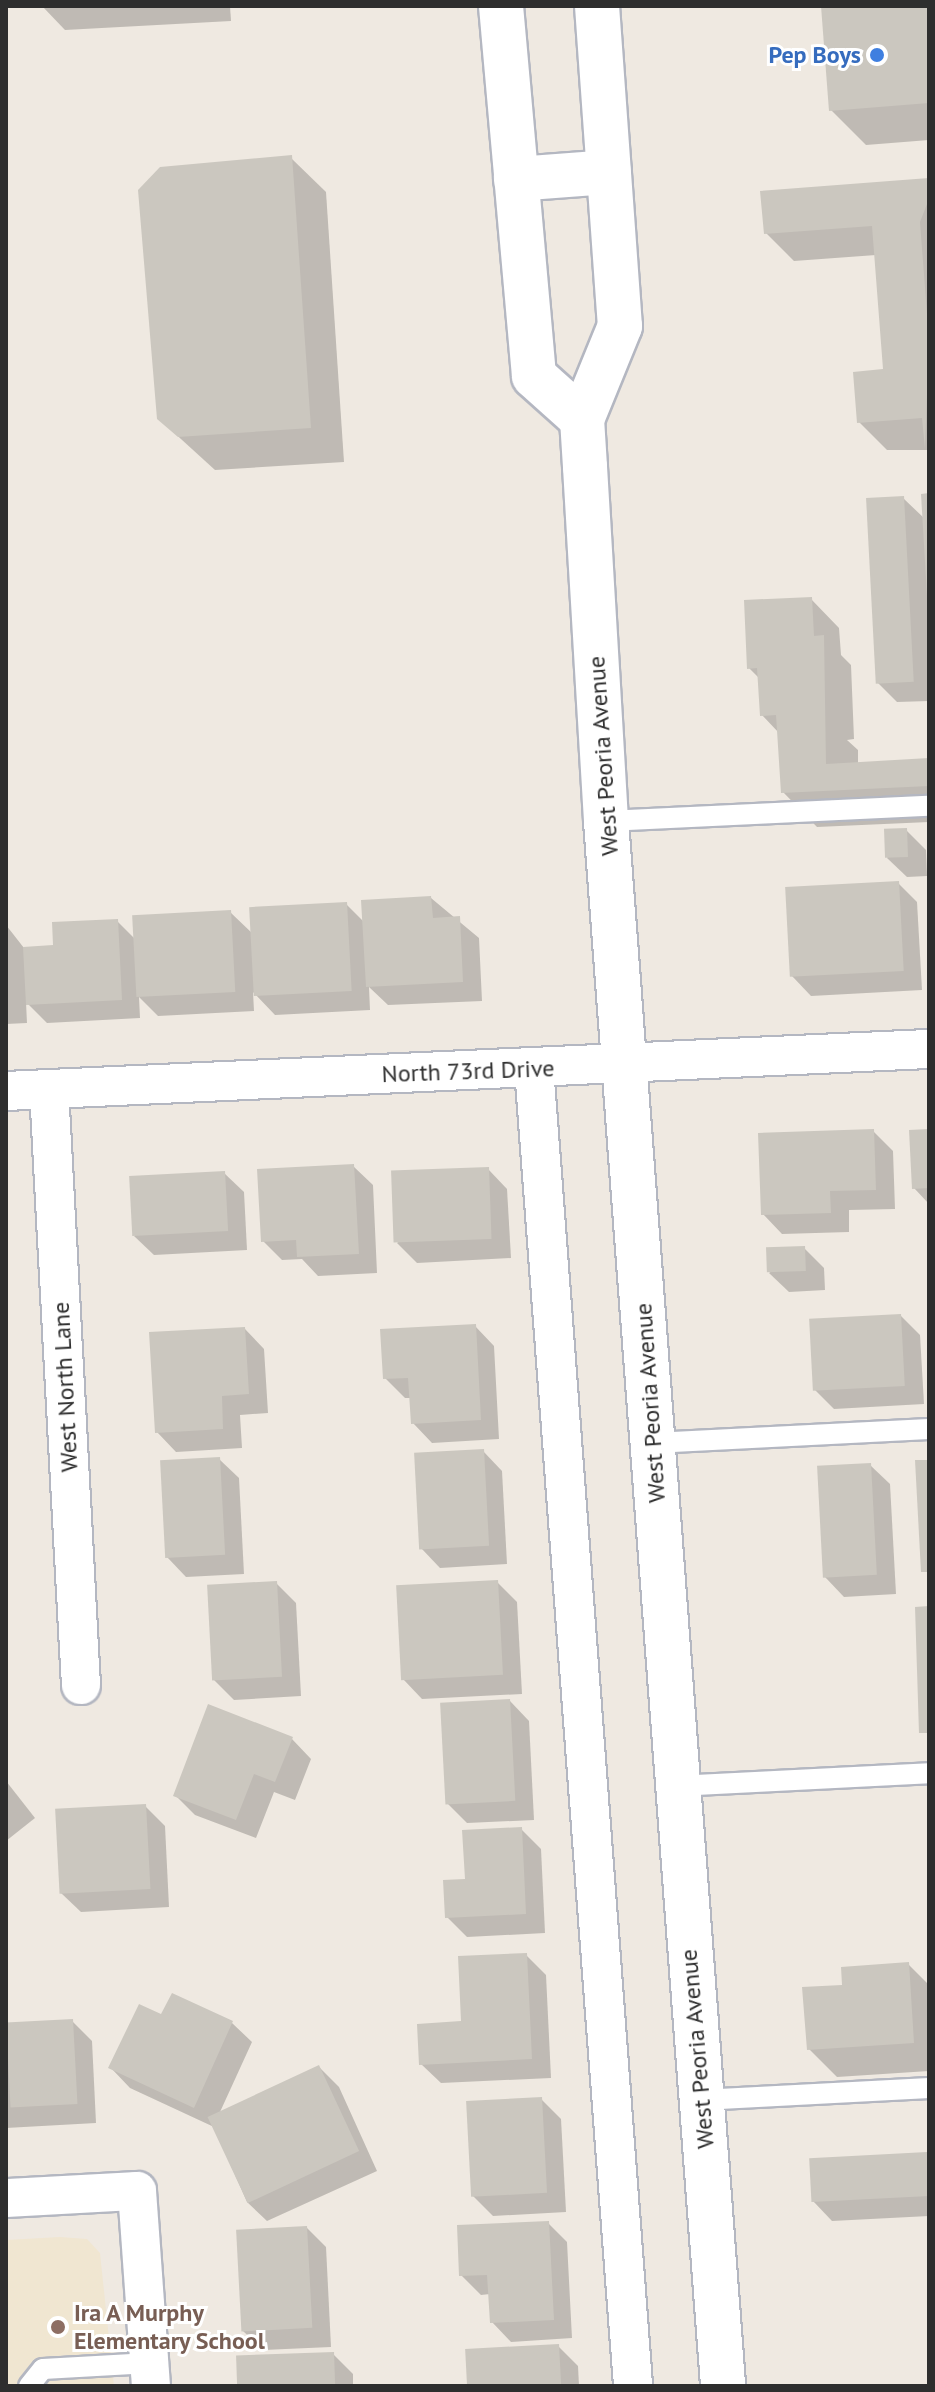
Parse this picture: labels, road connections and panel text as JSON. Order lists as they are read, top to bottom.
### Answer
{
  "streets": {
    "main road": ["West Peoria Avenue"],
    "street": ["North 73rd Drive", "West North Lane"]
  },
  "crossings": [
    ["West Peoria Avenue", "North 73rd Drive"],
    ["North 73rd Drive", "West North Lane"]
  ],
  "places": ["Pep Boys", "Ira A Murphy Elementary School"]
}
